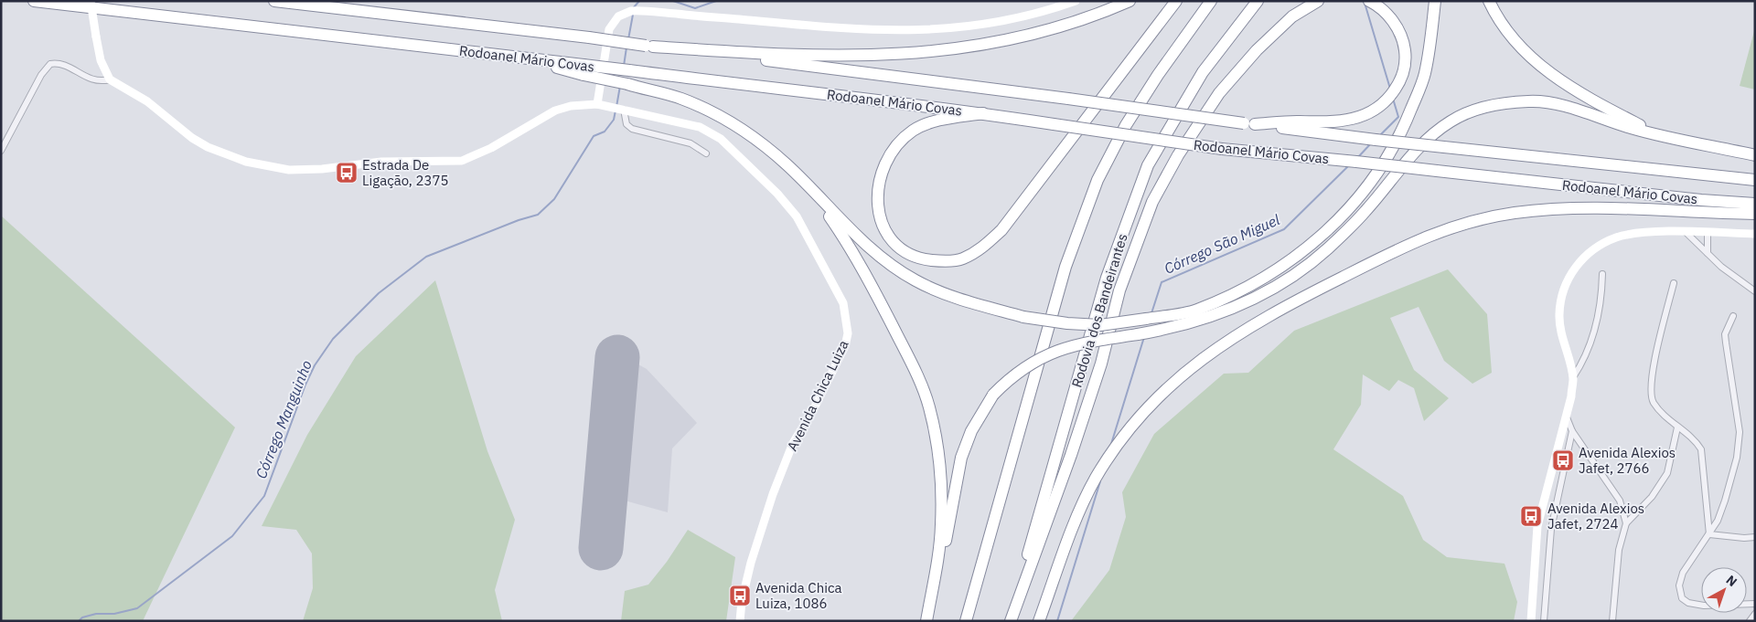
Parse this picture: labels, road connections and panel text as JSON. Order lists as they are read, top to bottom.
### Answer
{
  "streets": {
    "highway": ["Rodoanel Mário Covas", "Rodovia dos Bandeirantes"],
    "main road": ["Avenida Chica Luiza"]
  },
  "water": ["Córrego São Miguel", "Córrego Manguinho"],
  "places": {
    "bus stop": [
      "Estrada De Ligação, 2375",
      "Avenida Alexios Jafet, 2766",
      "Avenida Alexios Jafet, 2724",
      "Avenida Chica Luiza, 1086"
    ]
  },
  "north": "top right"
}
